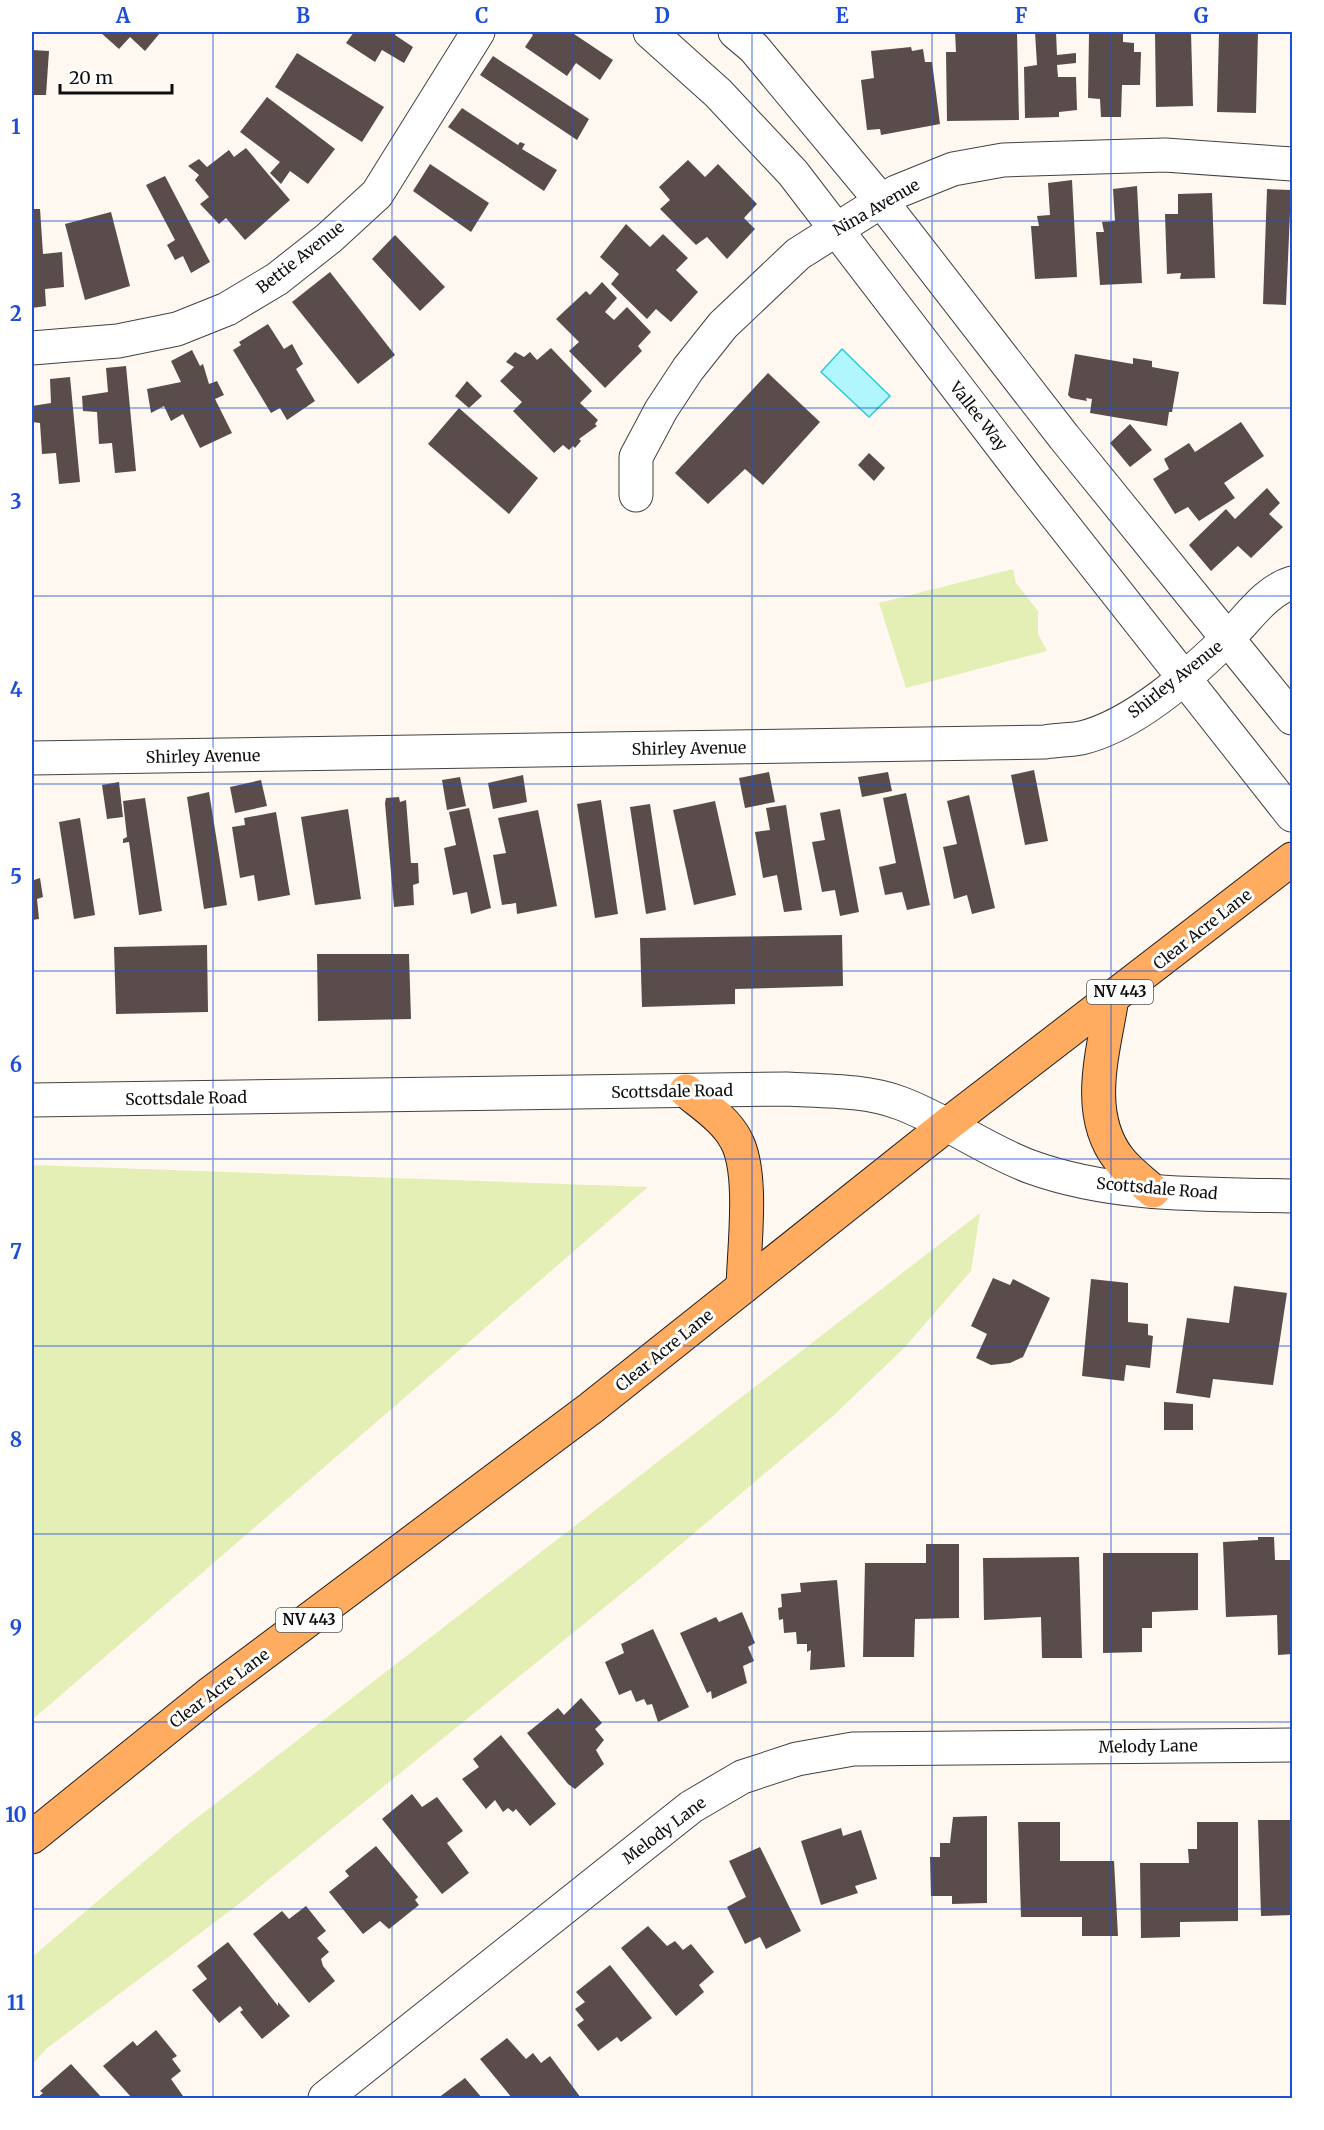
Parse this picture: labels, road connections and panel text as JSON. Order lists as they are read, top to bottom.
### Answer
{
  "streets": {
    "main road": ["Clear Acre Lane", "NV 443"],
    "street": [
      "Nina Avenue",
      "Bettie Avenue",
      "Vallee Way",
      "Shirley Avenue",
      "Scottsdale Road",
      "Melody Lane"
    ]
  },
  "crossings": [
    ["Nina Avenue", "Vallee Way"],
    ["Vallee Way", "Shirley Avenue"],
    ["Clear Acre Lane", "Scottsdale Road"]
  ],
  "scale_bar": "20 m",
  "grid": {
    "columns": [
      "A",
      "B",
      "C",
      "D",
      "E",
      "F",
      "G"
    ],
    "rows": [
      "1",
      "2",
      "3",
      "4",
      "5",
      "6",
      "7",
      "8",
      "9",
      "10",
      "11"
    ]
  }
}
